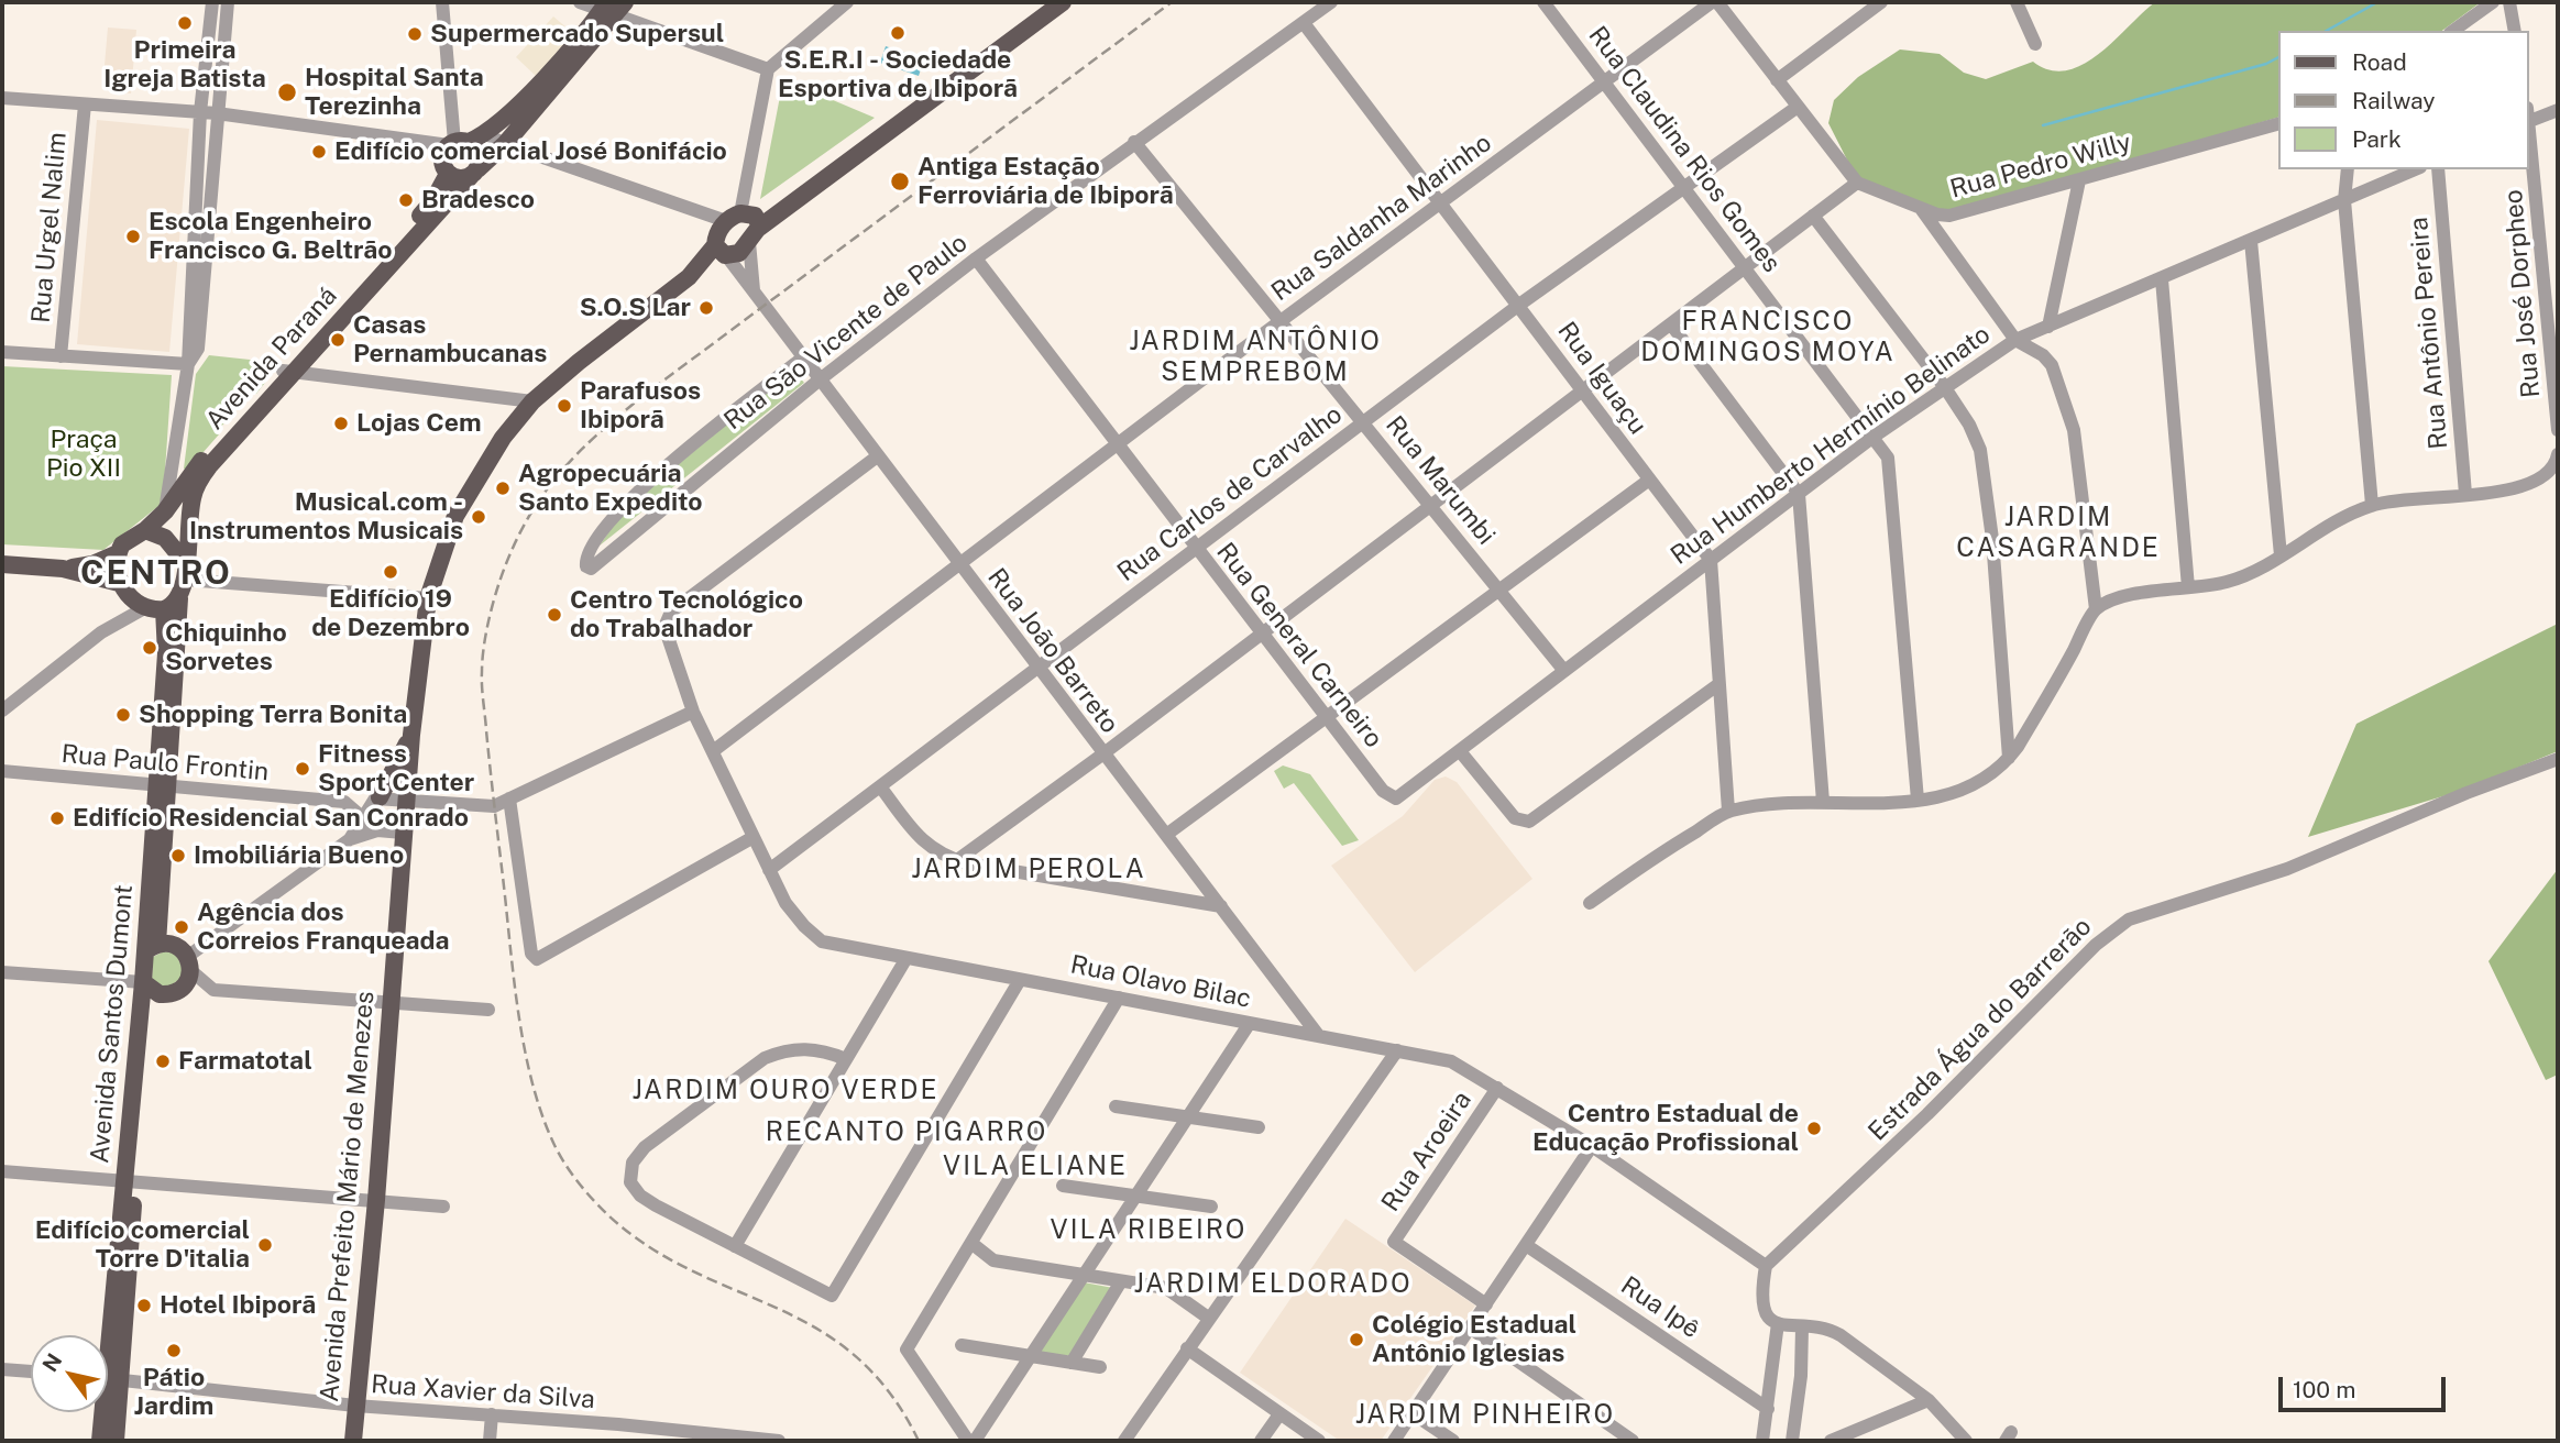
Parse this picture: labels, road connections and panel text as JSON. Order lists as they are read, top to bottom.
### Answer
{
  "streets": {
    "main road": ["Avenida Paraná", "Avenida Santos Dumont", "Avenida Prefeito Mário de Menezes"],
    "street": [
      "Rua Claudina Rios Gomes",
      "Rua Pedro Willy",
      "Rua Saldanha Marinho",
      "Rua Urgel Nalim",
      "Rua José Dorpheo",
      "Rua São Vicente de Paulo",
      "Rua Antônio Pereira",
      "Rua Iguaçu",
      "Rua Humberto Hermínio Belinato",
      "Rua Marumbi",
      "Rua Carlos de Carvalho",
      "Rua General Carneiro",
      "Rua João Barreto",
      "Rua Paulo Frontin",
      "Rua Olavo Bilac",
      "Estrada Água do Barrerão",
      "Rua Aroeira",
      "Rua Ipê",
      "Rua Xavier da Silva"
    ]
  },
  "crossings": [
    ["Rua Claudina Rios Gomes", "Rua Saldanha Marinho"],
    ["Rua Claudina Rios Gomes", "Rua Humberto Hermínio Belinato"],
    ["Rua Claudina Rios Gomes", "Rua Carlos de Carvalho"],
    ["Rua Pedro Willy", "Rua Saldanha Marinho"],
    ["Rua Pedro Willy", "Rua Carlos de Carvalho"],
    ["Rua Saldanha Marinho", "Rua Iguaçu"],
    ["Rua Saldanha Marinho", "Rua Marumbi"],
    ["Rua Saldanha Marinho", "Rua General Carneiro"],
    ["Rua Saldanha Marinho", "Rua João Barreto"],
    ["Rua Saldanha Marinho", "Rua Olavo Bilac"],
    ["Rua São Vicente de Paulo", "Rua Iguaçu"],
    ["Rua São Vicente de Paulo", "Rua Marumbi"],
    ["Rua São Vicente de Paulo", "Rua General Carneiro"],
    ["Rua São Vicente de Paulo", "Rua João Barreto"],
    ["Avenida Paraná", "Rua João Barreto"],
    ["Avenida Paraná", "Avenida Santos Dumont"],
    ["Rua Iguaçu", "Rua Humberto Hermínio Belinato"],
    ["Rua Iguaçu", "Rua Carlos de Carvalho"],
    ["Rua Humberto Hermínio Belinato", "Rua Marumbi"],
    ["Rua Humberto Hermínio Belinato", "Rua General Carneiro"],
    ["Rua Marumbi", "Rua Carlos de Carvalho"],
    ["Rua Carlos de Carvalho", "Rua General Carneiro"],
    ["Rua Carlos de Carvalho", "Rua João Barreto"],
    ["Rua Carlos de Carvalho", "Rua Olavo Bilac"],
    ["Rua João Barreto", "Rua Olavo Bilac"],
    ["Rua João Barreto", "Avenida Prefeito Mário de Menezes"],
    ["Rua Paulo Frontin", "Avenida Santos Dumont"],
    ["Rua Olavo Bilac", "Estrada Água do Barrerão"],
    ["Rua Olavo Bilac", "Rua Aroeira"],
    ["Avenida Prefeito Mário de Menezes", "Rua Xavier da Silva"]
  ],
  "districts": [
    "FRANCISCO DOMINGOS MOYA",
    "JARDIM ANTÔNIO SEMPREBOM",
    "JARDIM CASAGRANDE",
    "CENTRO",
    "JARDIM PEROLA",
    "JARDIM OURO VERDE",
    "RECANTO PIGARRO",
    "VILA ELIANE",
    "VILA RIBEIRO",
    "JARDIM ELDORADO",
    "JARDIM PINHEIRO"
  ],
  "parks": ["Praça Pio XII"],
  "places": [
    "Primeira Igreja Batista",
    "S.E.R.I - Sociedade Esportiva de Ibiporã",
    "Supermercado Supersul",
    "Hospital Santa Terezinha",
    "Edifício comercial José Bonifácio",
    "Antiga Estação Ferroviária de Ibiporã",
    "Bradesco",
    "Escola Engenheiro Francisco G. Beltrão",
    "S.O.S Lar",
    "Casas Pernambucanas",
    "Parafusos Ibiporã",
    "Lojas Cem",
    "Agropecuária Santo Expedito",
    "Musical.com - Instrumentos Musicais",
    "Edifício 19 de Dezembro",
    "Centro Tecnológico do Trabalhador",
    "Chiquinho Sorvetes",
    "Shopping Terra Bonita",
    "Fitness Sport Center",
    "Edifício Residencial San Conrado",
    "Imobiliária Bueno",
    "Agência dos Correios Franqueada",
    "Farmatotal",
    "Centro Estadual de Educação Profissional",
    "Edifício comercial Torre D'italia",
    "Hotel Ibiporã",
    "Colégio Estadual Antônio Iglesias",
    "Pátio Jardim"
  ],
  "legend": ["Road", "Railway", "Park"],
  "scale_bar": "100 m",
  "north": "top left"
}
